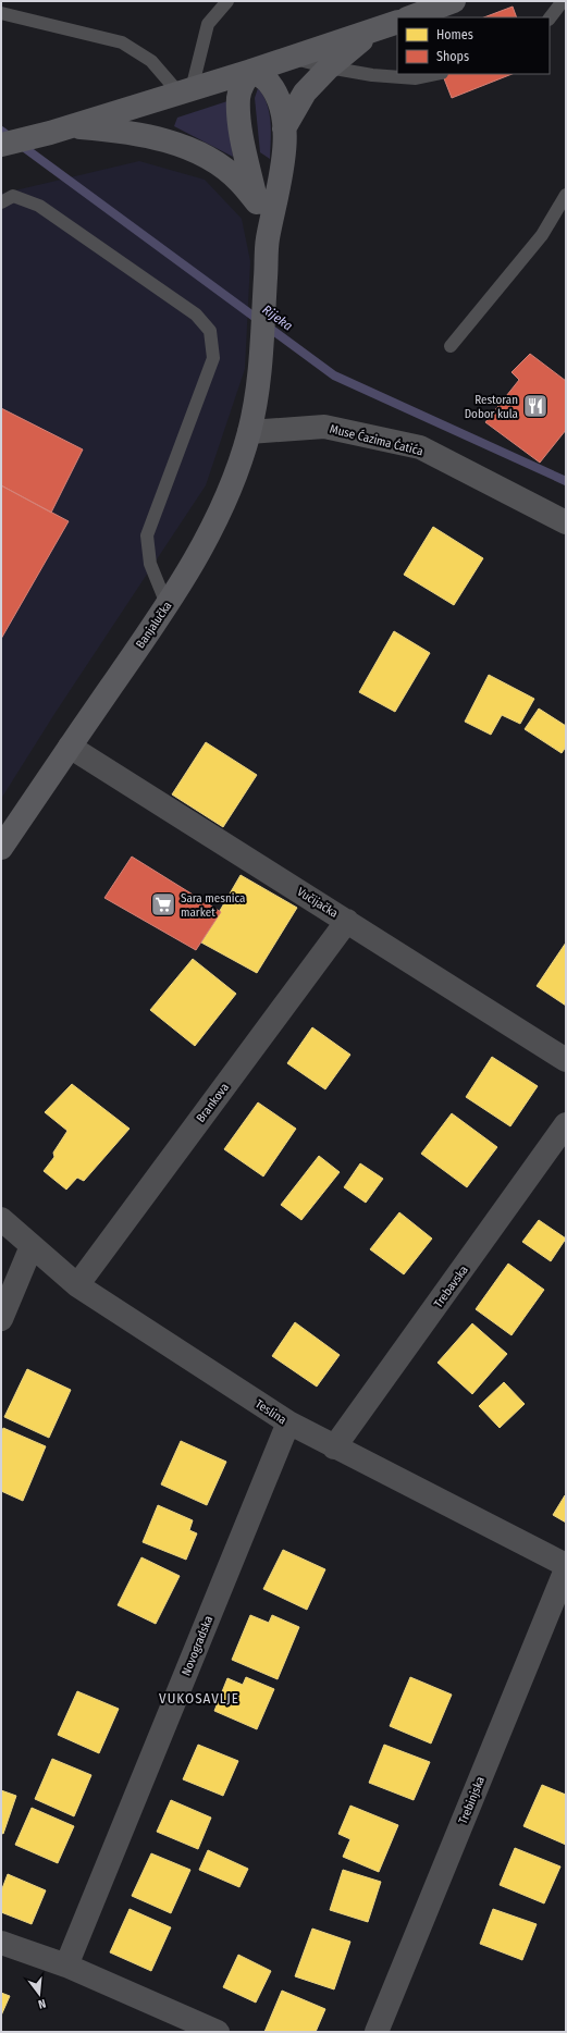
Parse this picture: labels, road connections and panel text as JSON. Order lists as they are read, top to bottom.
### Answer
{
  "streets": {
    "main road": ["Banjalučka"],
    "street": [
      "Muse Ćazima Ćatića",
      "Vučijačka",
      "Brankova",
      "Trebavska",
      "Teslina",
      "Novogradska",
      "Trebinjska"
    ]
  },
  "crossings": [
    ["Muse Ćazima Ćatića", "Banjalučka"],
    ["Banjalučka", "Vučijačka"],
    ["Vučijačka", "Brankova"],
    ["Brankova", "Teslina"],
    ["Trebavska", "Teslina"],
    ["Teslina", "Novogradska"]
  ],
  "districts": ["VUKOSAVLJE"],
  "water": ["Rijeka"],
  "places": {
    "restaurant": ["Restoran Dobor kula"],
    "supermarket": ["Sara mesnica market"]
  },
  "legend": ["Homes", "Shops"],
  "north": "bottom"
}
